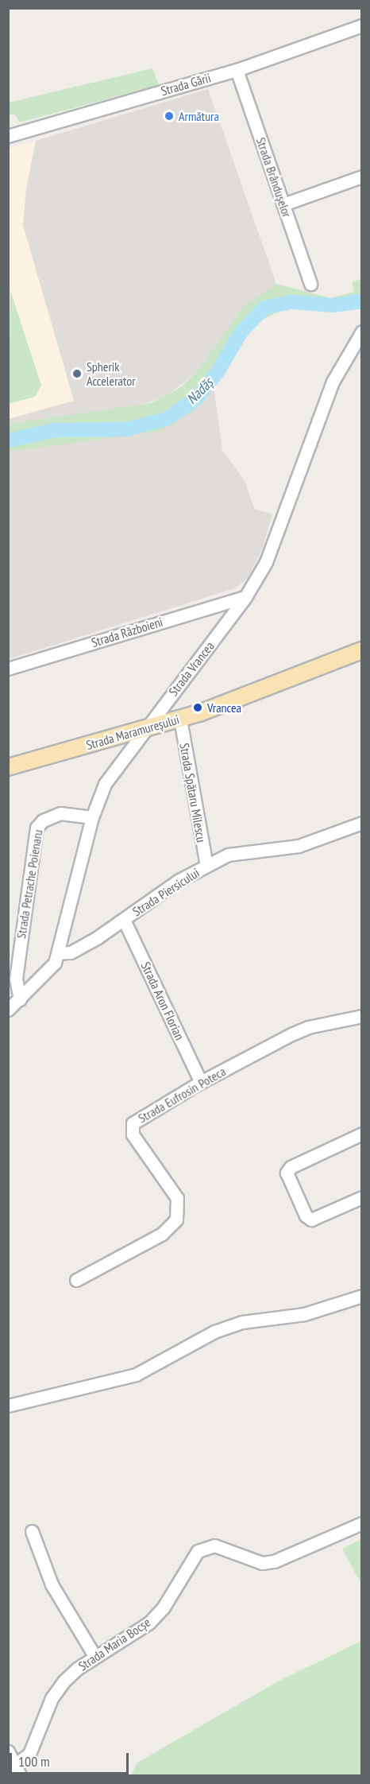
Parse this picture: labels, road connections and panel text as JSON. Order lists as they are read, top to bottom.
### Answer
{
  "streets": {
    "main road": ["Strada Maramureșului"],
    "street": [
      "Strada Gării",
      "Strada Brândușelor",
      "Strada Războieni",
      "Strada Vrancea",
      "Strada Spătaru Milescu",
      "Strada Petrache Poienaru",
      "Strada Piersicului",
      "Strada Aron Florian",
      "Strada Eufrosin Poteca",
      "Strada Maria Bocșe"
    ]
  },
  "crossings": [
    ["Strada Gării", "Strada Brândușelor"],
    ["Strada Războieni", "Strada Vrancea"],
    ["Strada Vrancea", "Strada Maramureșului"],
    ["Strada Vrancea", "Strada Petrache Poienaru"],
    ["Strada Vrancea", "Strada Piersicului"],
    ["Strada Maramureșului", "Strada Spătaru Milescu"],
    ["Strada Spătaru Milescu", "Strada Piersicului"],
    ["Strada Piersicului", "Strada Aron Florian"],
    ["Strada Aron Florian", "Strada Eufrosin Poteca"]
  ],
  "water": ["Nadăș"],
  "places": ["Armătura", "Spherik Accelerator", "Vrancea"],
  "scale_bar": "100 m"
}
